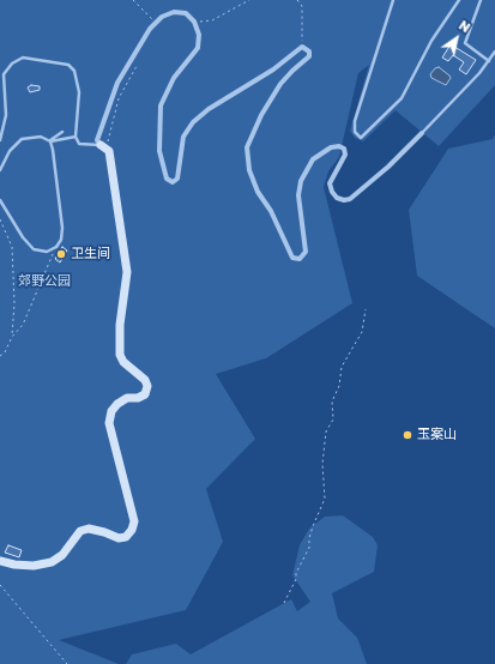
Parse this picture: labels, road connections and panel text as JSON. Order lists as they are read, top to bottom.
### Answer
{
  "parks": ["郊野公园"],
  "places": ["卫生间", "玉案山"],
  "north": "top right"
}
